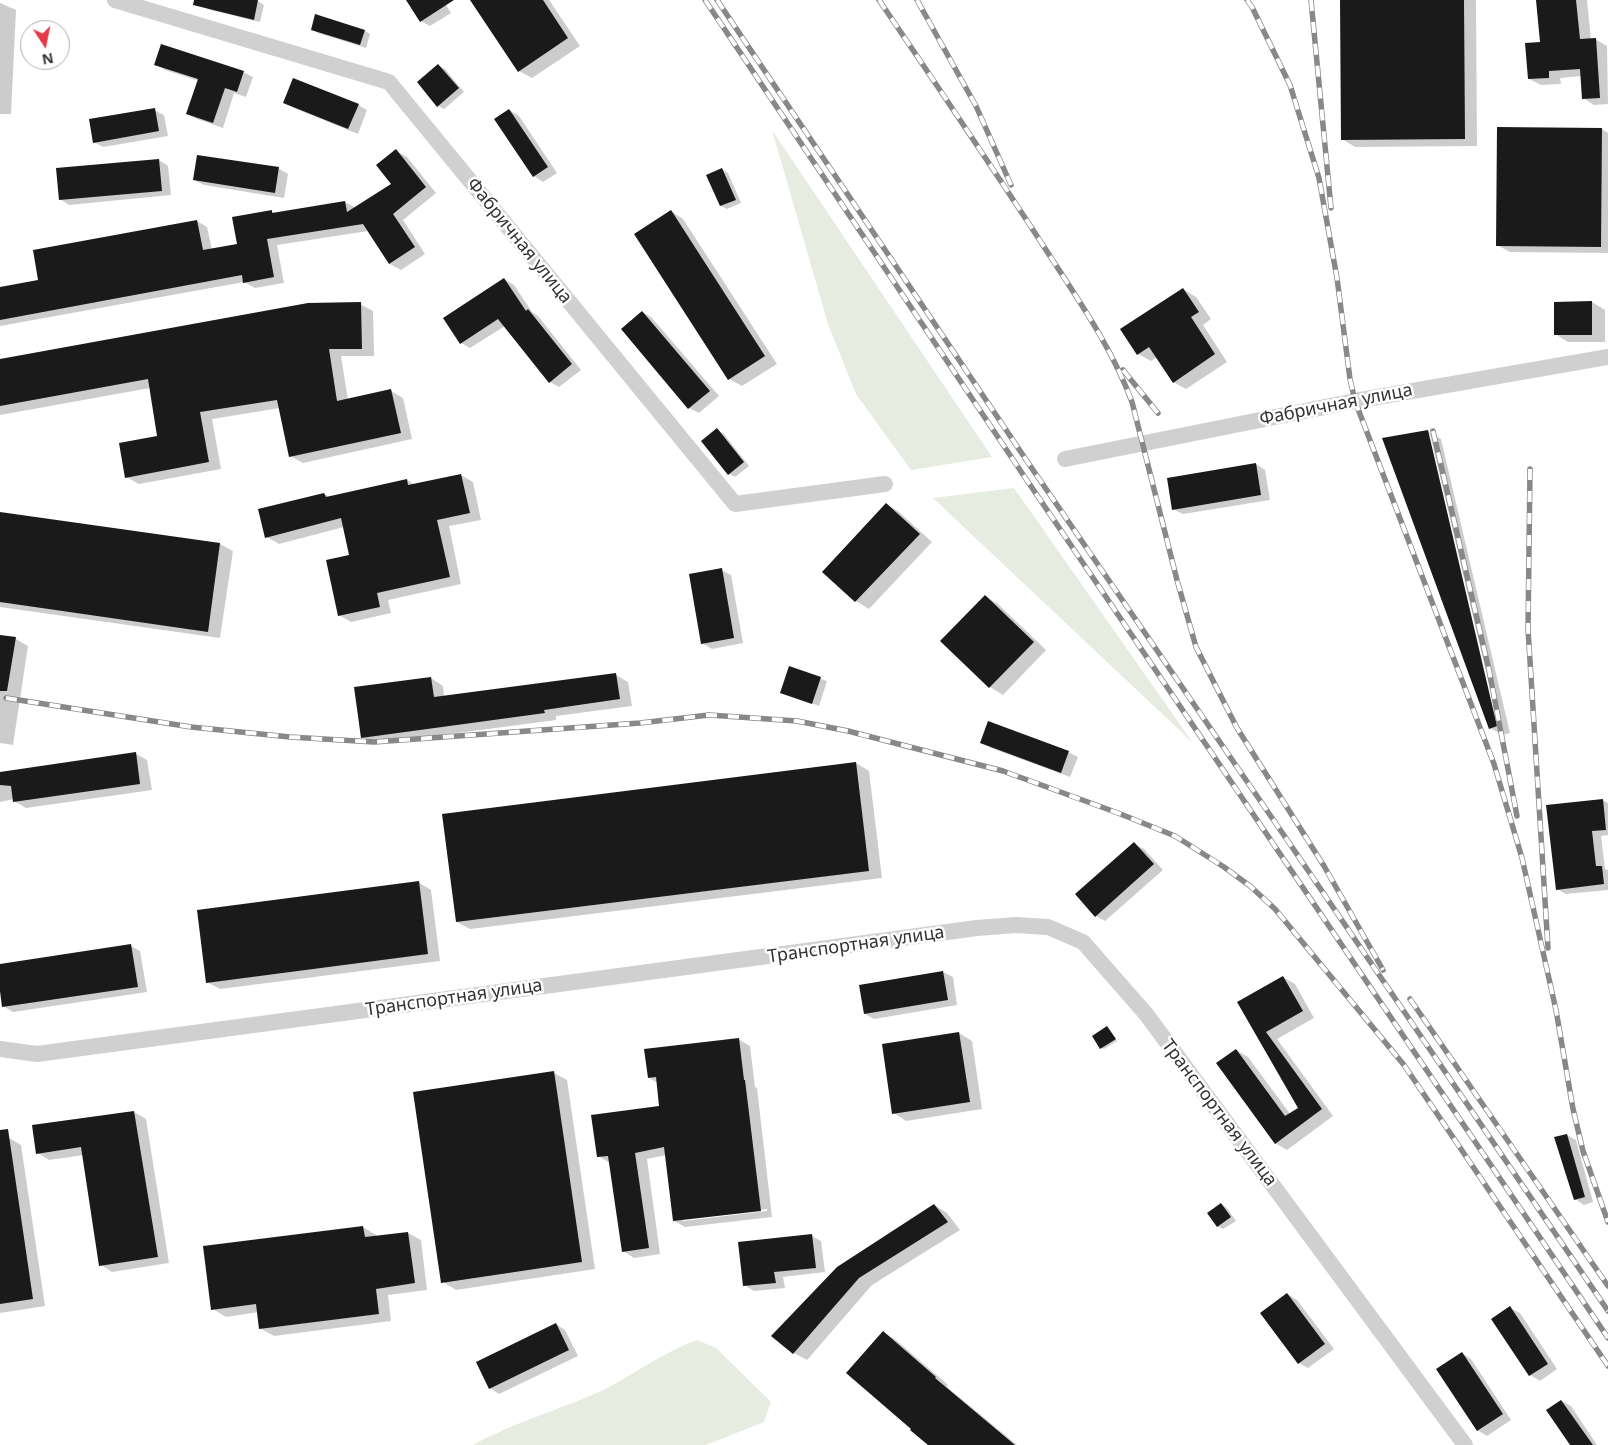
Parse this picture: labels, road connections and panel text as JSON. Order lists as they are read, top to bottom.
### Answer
{
  "streets": {
    "street": ["Фабричная улица", "Транспортная улица"]
  },
  "north": "bottom"
}
